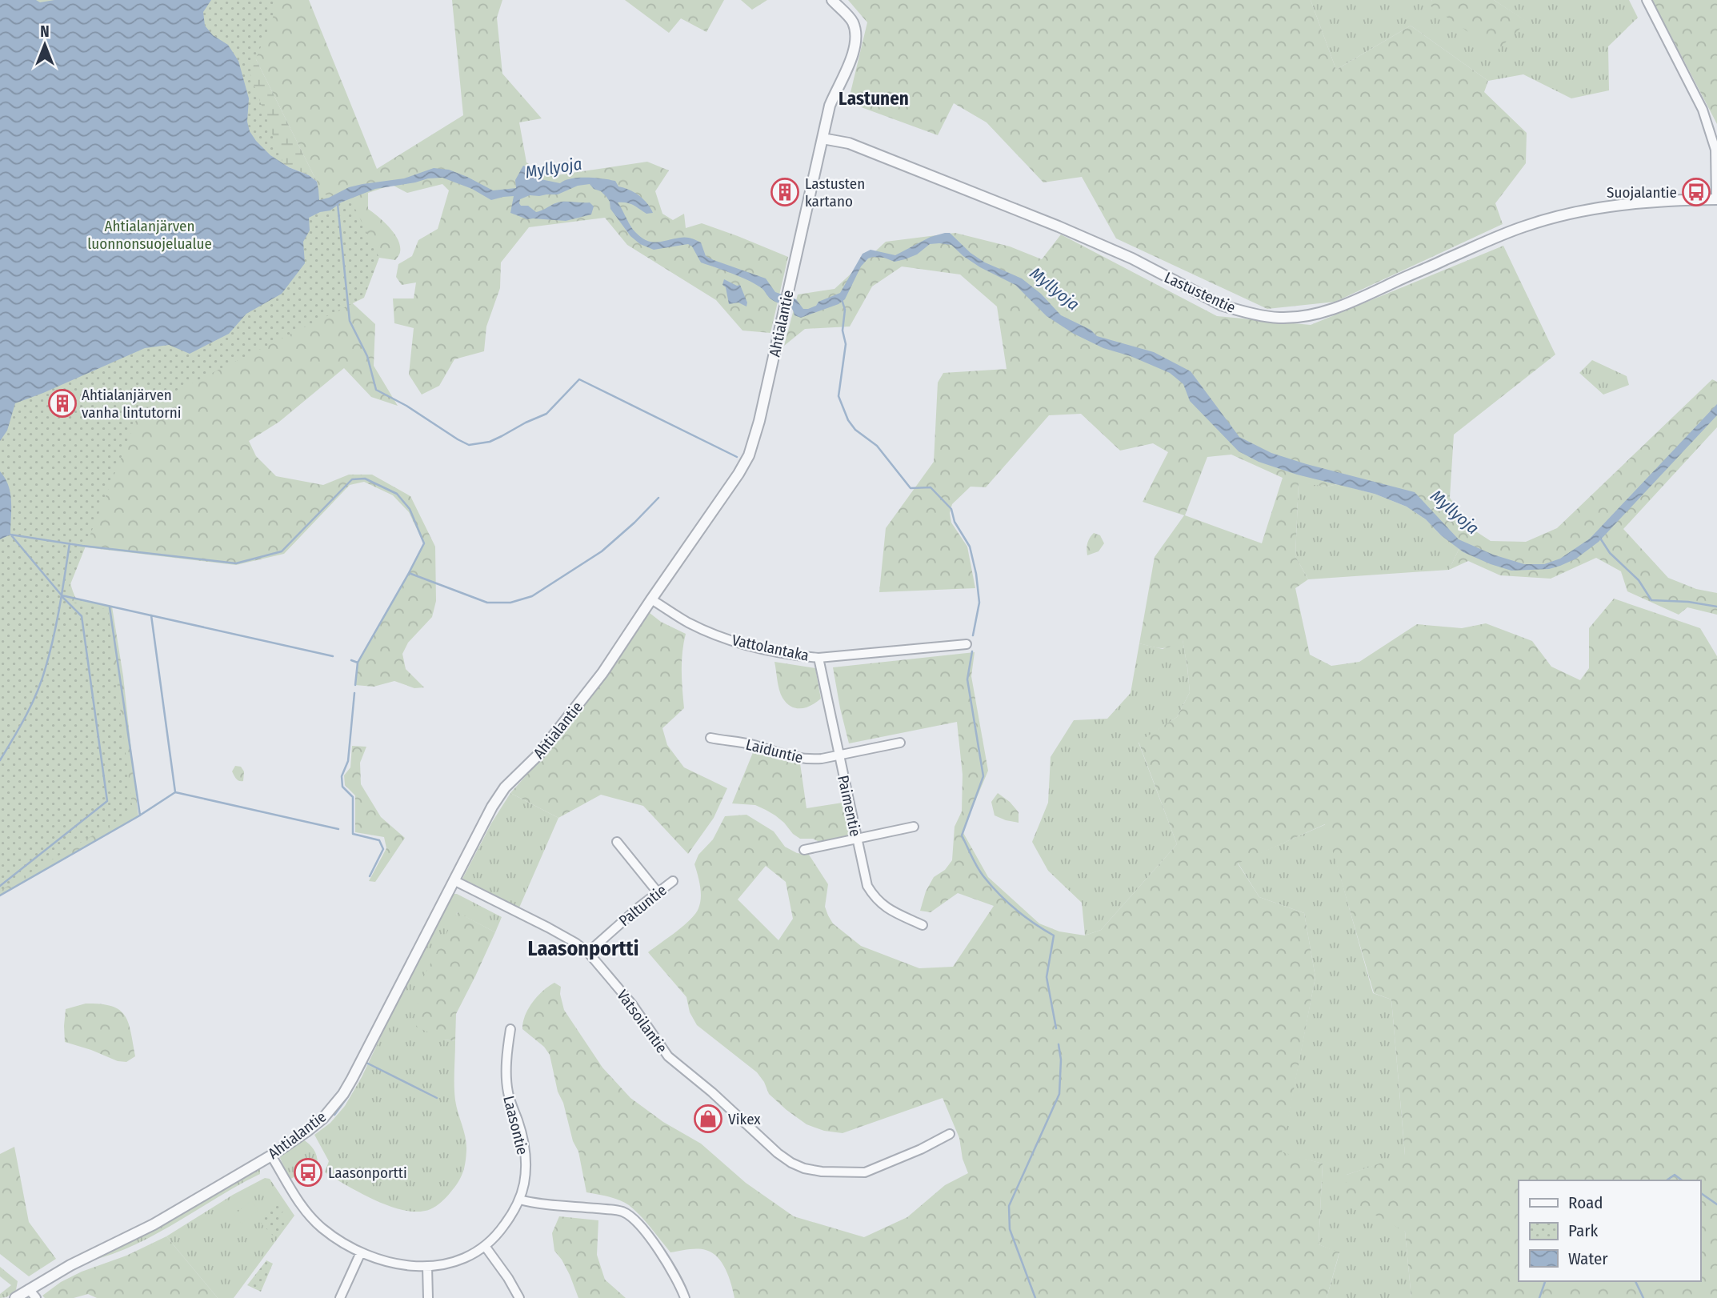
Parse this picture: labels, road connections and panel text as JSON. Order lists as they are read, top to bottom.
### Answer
{
  "streets": {
    "street": [
      "Lastustentie",
      "Ahtialantie",
      "Vattolantaka",
      "Laiduntie",
      "Paimentie",
      "Paltuntie",
      "Vatsoilantie",
      "Laasontie"
    ]
  },
  "crossings": [
    ["Lastustentie", "Ahtialantie"],
    ["Ahtialantie", "Vattolantaka"],
    ["Ahtialantie", "Vatsoilantie"],
    ["Ahtialantie", "Laasontie"],
    ["Vattolantaka", "Paimentie"],
    ["Laiduntie", "Paimentie"],
    ["Paltuntie", "Vatsoilantie"]
  ],
  "districts": ["Lastunen", "Laasonportti"],
  "water": ["Myllyoja"],
  "parks": ["Ahtialanjärven luonnonsuojelualue"],
  "places": {
    "building": ["Lastusten kartano", "Ahtialanjärven vanha lintutorni"],
    "bus stop": ["Suojalantie", "Laasonportti"],
    "shop": ["Vikex"]
  },
  "legend": ["Road", "Park", "Water"],
  "north": "top"
}
